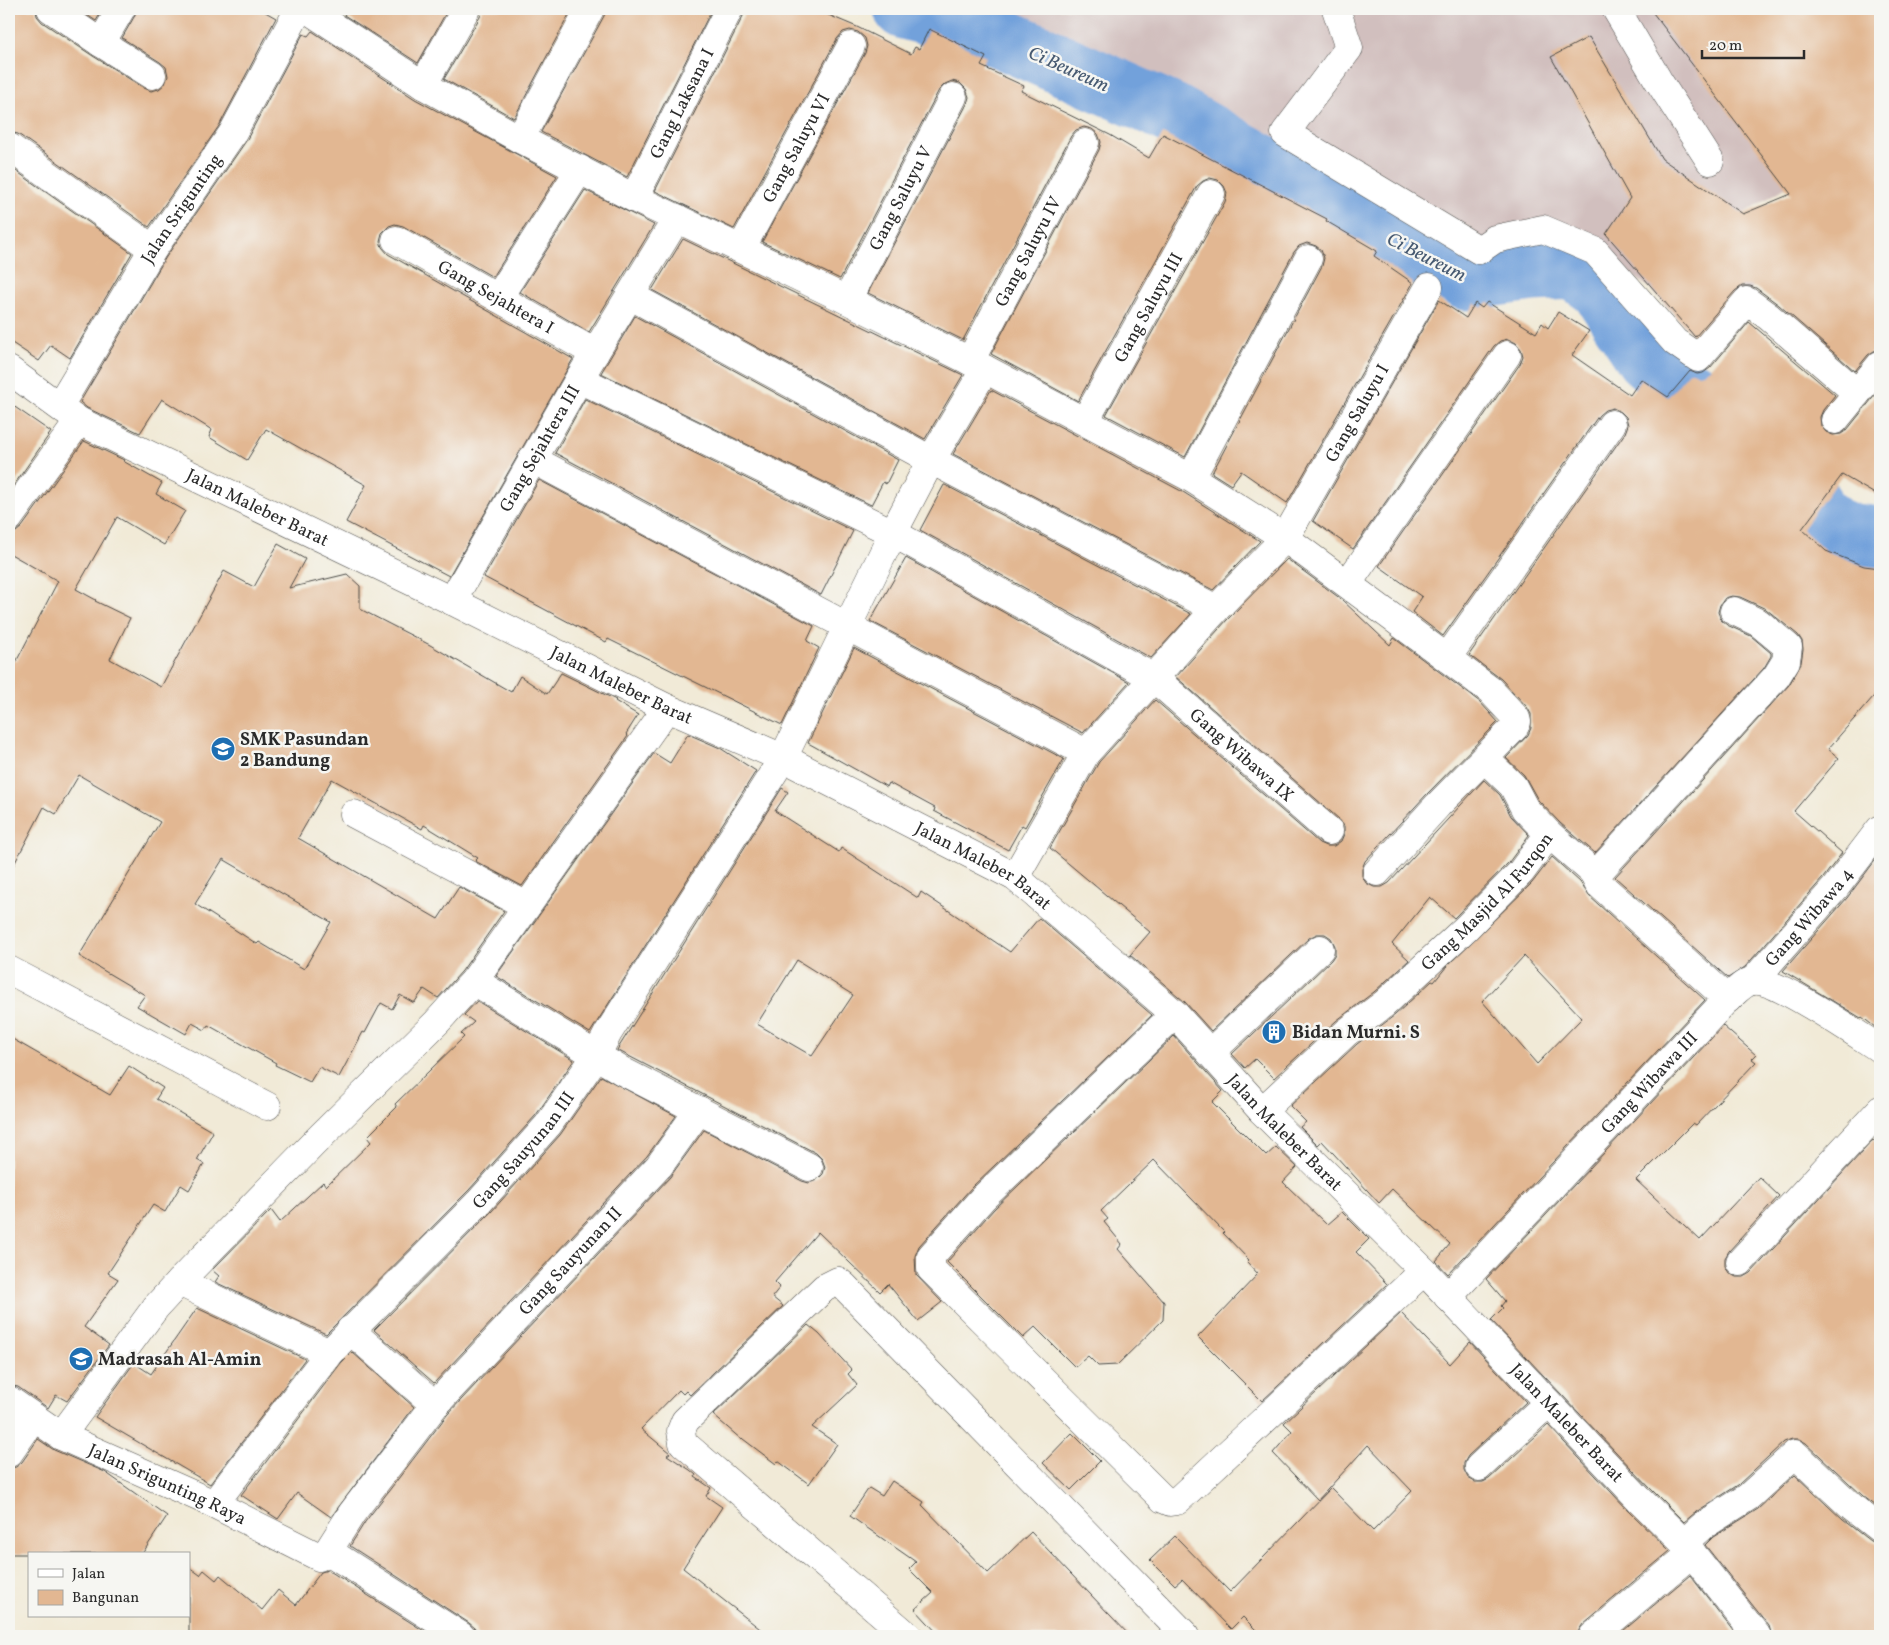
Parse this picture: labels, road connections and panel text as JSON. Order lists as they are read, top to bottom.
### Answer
{
  "streets": {
    "street": [
      "Gang Laksana I",
      "Gang Saluyu VI",
      "Gang Saluyu V",
      "Jalan Srigunting",
      "Gang Saluyu IV",
      "Gang Sejahtera I",
      "Gang Saluyu III",
      "Gang Saluyu I",
      "Gang Sejahtera III",
      "Jalan Maleber Barat",
      "Gang Wibawa IX",
      "Gang Masjid Al Furqon",
      "Gang Wibawa 4",
      "Gang Wibawa III",
      "Gang Sauyunan III",
      "Gang Sauyunan II",
      "Jalan Srigunting Raya"
    ]
  },
  "crossings": [
    ["Jalan Srigunting", "Jalan Maleber Barat"],
    ["Gang Saluyu IV", "Gang Wibawa IX"],
    ["Gang Saluyu IV", "Gang Sauyunan III"],
    ["Gang Sejahtera I", "Gang Sejahtera III"],
    ["Gang Saluyu I", "Jalan Maleber Barat"],
    ["Gang Saluyu I", "Gang Wibawa IX"],
    ["Gang Sejahtera III", "Jalan Maleber Barat"],
    ["Gang Sejahtera III", "Gang Wibawa IX"],
    ["Jalan Maleber Barat", "Gang Masjid Al Furqon"],
    ["Jalan Maleber Barat", "Gang Wibawa III"],
    ["Jalan Maleber Barat", "Gang Sauyunan III"],
    ["Gang Wibawa IX", "Gang Sauyunan III"],
    ["Gang Masjid Al Furqon", "Gang Wibawa III"],
    ["Gang Wibawa 4", "Gang Wibawa III"],
    ["Gang Sauyunan III", "Jalan Srigunting Raya"],
    ["Gang Sauyunan II", "Jalan Srigunting Raya"]
  ],
  "water": ["Ci Beureum"],
  "places": {
    "school or university": ["SMK Pasundan 2 Bandung", "Madrasah Al-Amin"],
    "building": ["Bidan Murni. S"]
  },
  "legend": ["Jalan", "Bangunan"],
  "scale_bar": "20 m"
}
